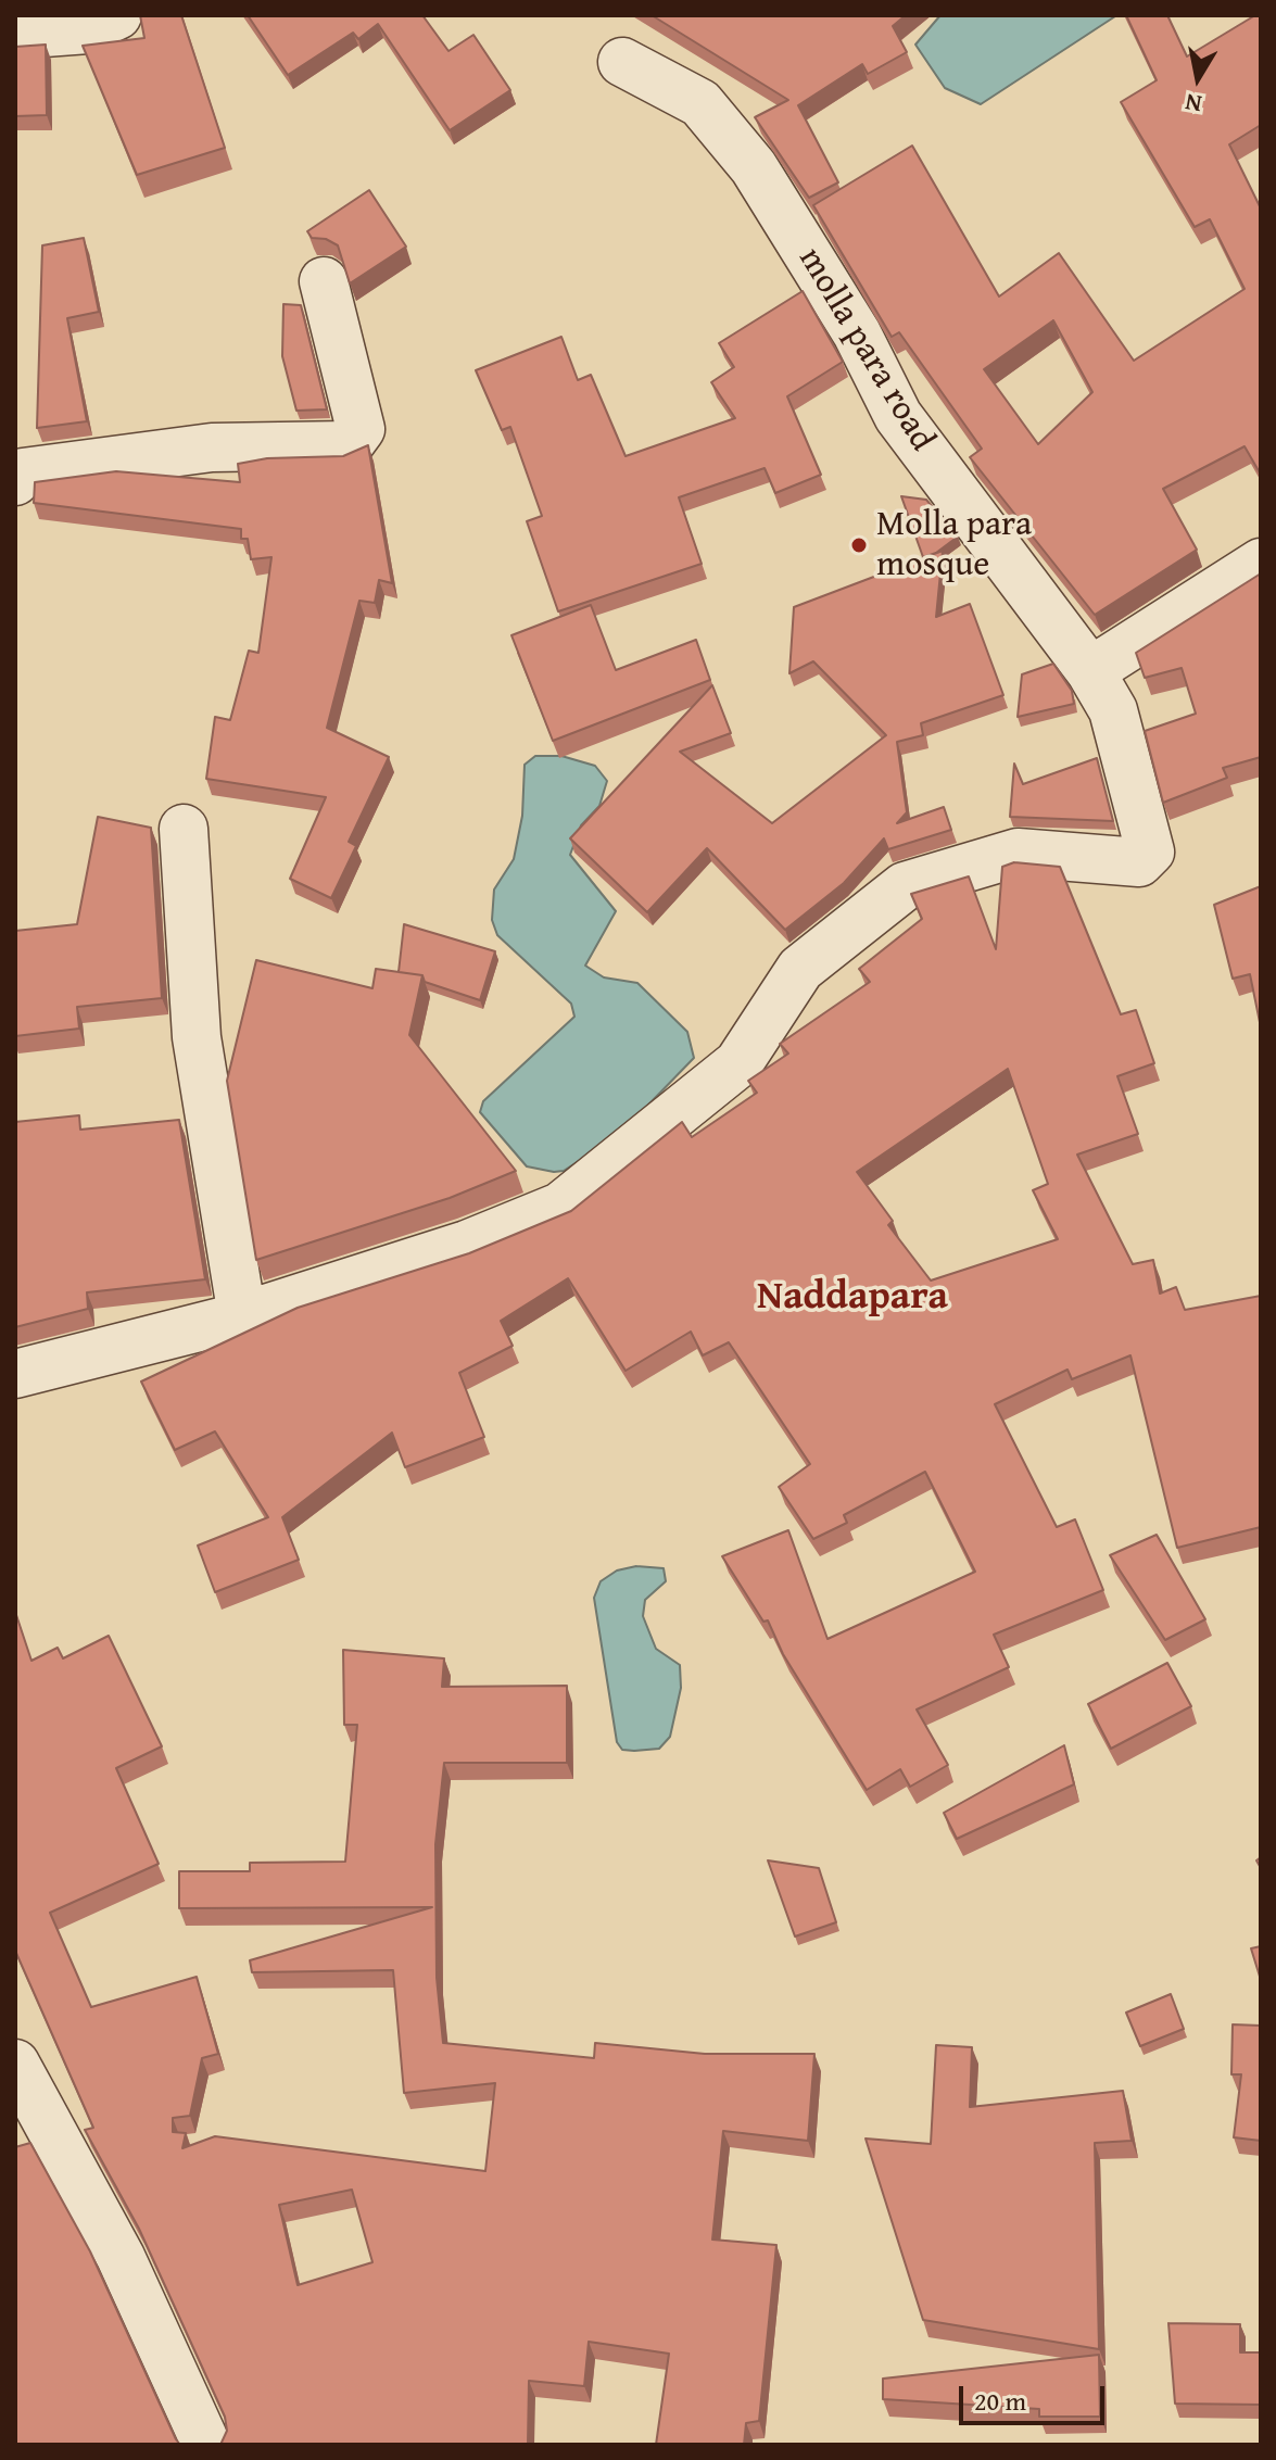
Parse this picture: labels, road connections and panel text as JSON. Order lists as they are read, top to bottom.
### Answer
{
  "streets": {
    "street": ["molla para road"]
  },
  "districts": ["Naddapara"],
  "places": ["Molla para mosque"],
  "scale_bar": "20 m",
  "north": "bottom"
}
